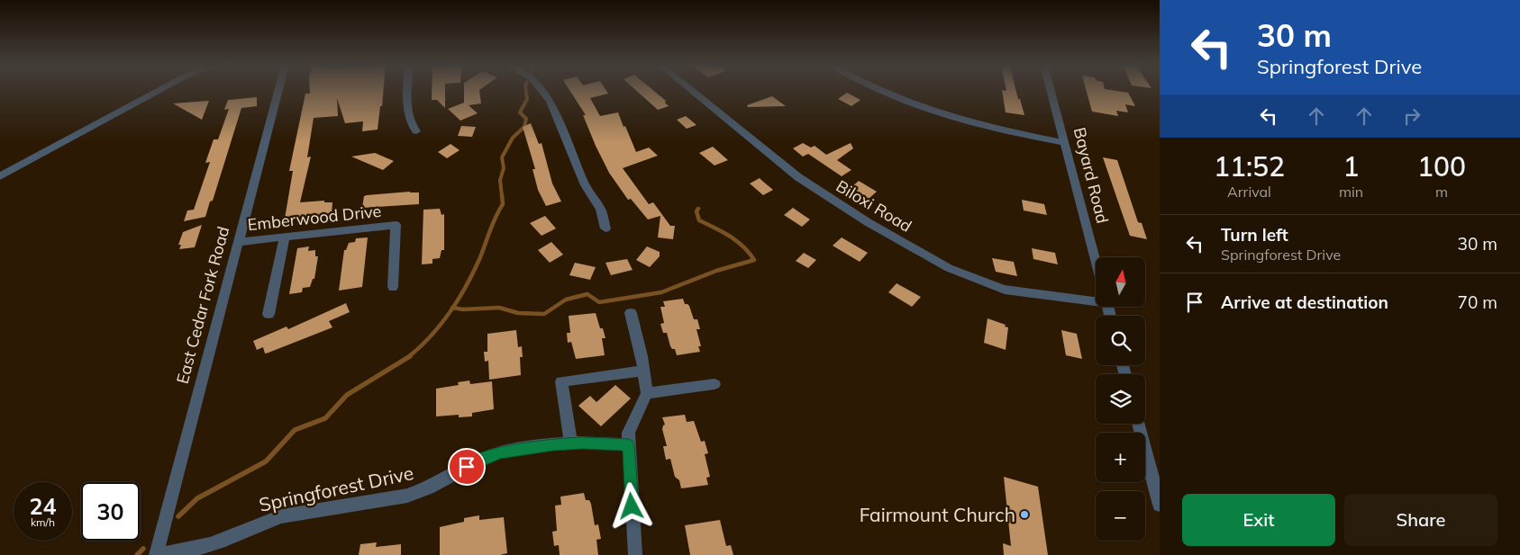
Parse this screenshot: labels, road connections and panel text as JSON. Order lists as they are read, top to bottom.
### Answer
{
  "streets": {
    "street": [
      "Bayard Road",
      "Biloxi Road",
      "Emberwood Drive",
      "East Cedar Fork Road",
      "Springforest Drive"
    ]
  },
  "crossings": [
    ["Emberwood Drive", "East Cedar Fork Road"],
    ["East Cedar Fork Road", "Springforest Drive"]
  ],
  "places": ["Fairmount Church"],
  "north": "top",
  "page": {
    "turn": ["30 m", "Springforest Drive"],
    "eta": [
      "11:52",
      "Arrival",
      "1",
      "min",
      "100",
      "m"
    ],
    "list": [
      {
        "name": "Turn left",
        "note": "Springforest Drive",
        "value": "30 m"
      },
      {
        "name": "Arrive at destination",
        "value": "70 m"
      }
    ],
    "map_buttons": ["+", "−"],
    "speed": "24 km/h",
    "limit": "30",
    "buttons": ["Exit", "Share"]
  }
}
